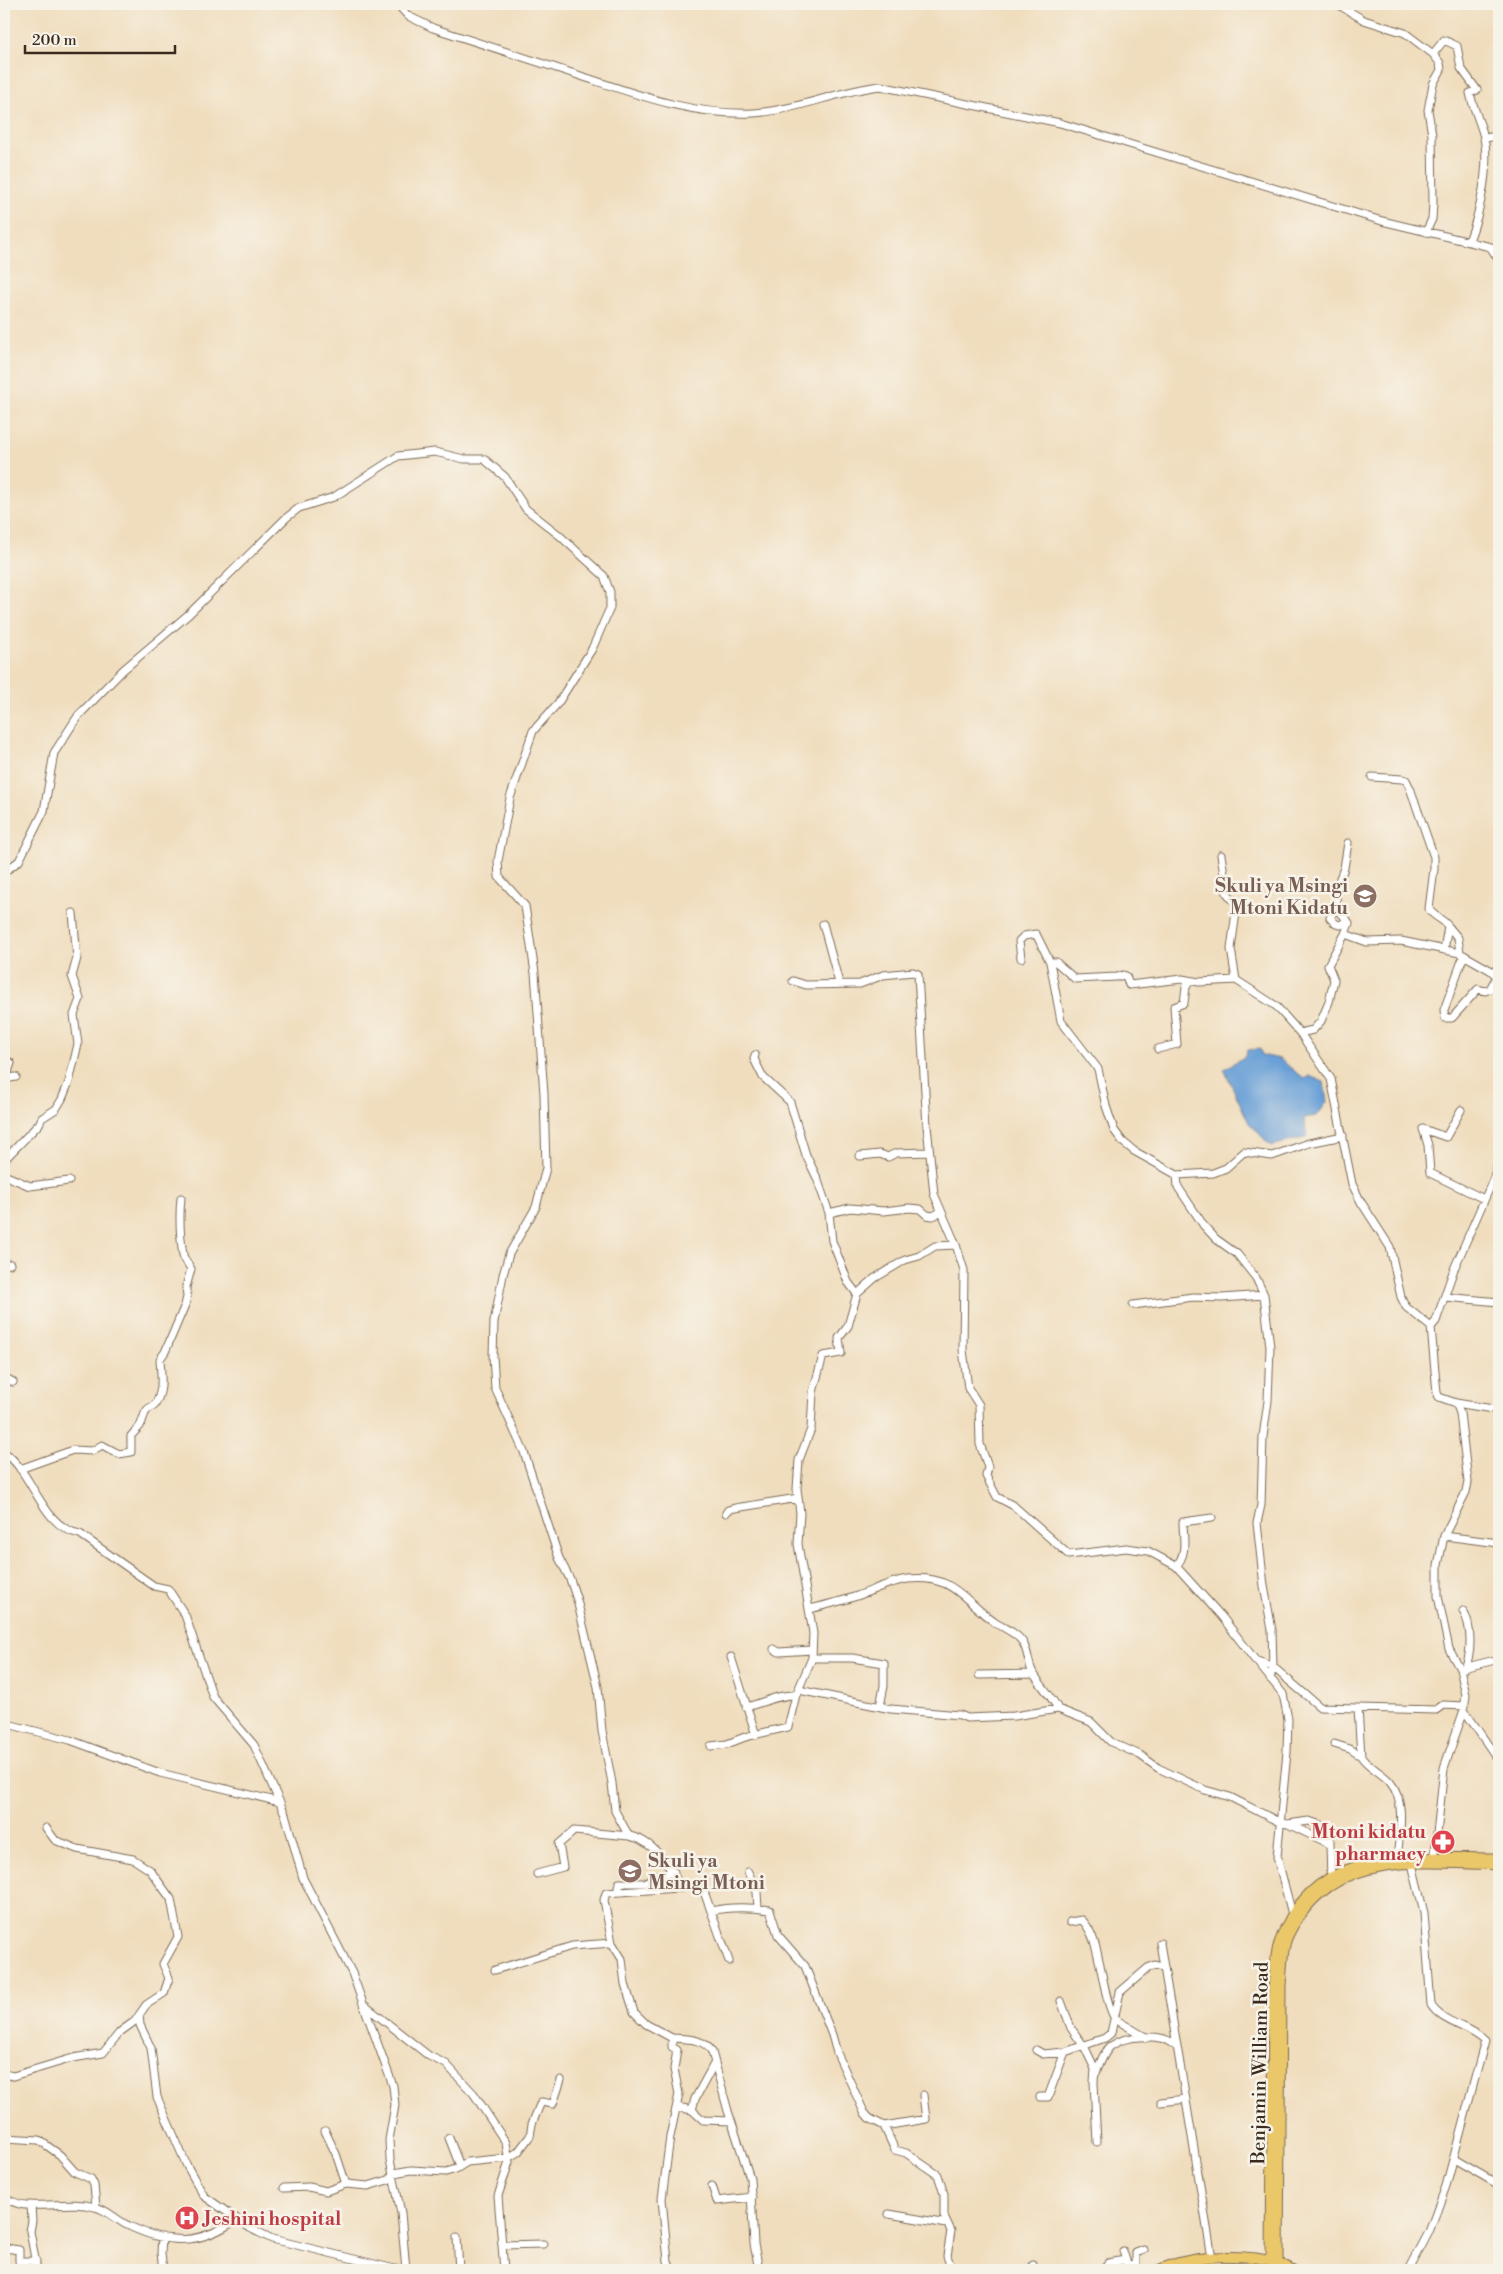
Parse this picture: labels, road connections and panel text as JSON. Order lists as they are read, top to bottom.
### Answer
{
  "streets": {
    "main road": ["Benjamin William Road"]
  },
  "places": {
    "school or university": ["Skuli ya Msingi Mtoni Kidatu", "Skuli ya Msingi Mtoni"],
    "pharmacy": ["Mtoni kidatu pharmacy"],
    "hospital": ["Jeshini hospital"]
  },
  "scale_bar": "200 m"
}
